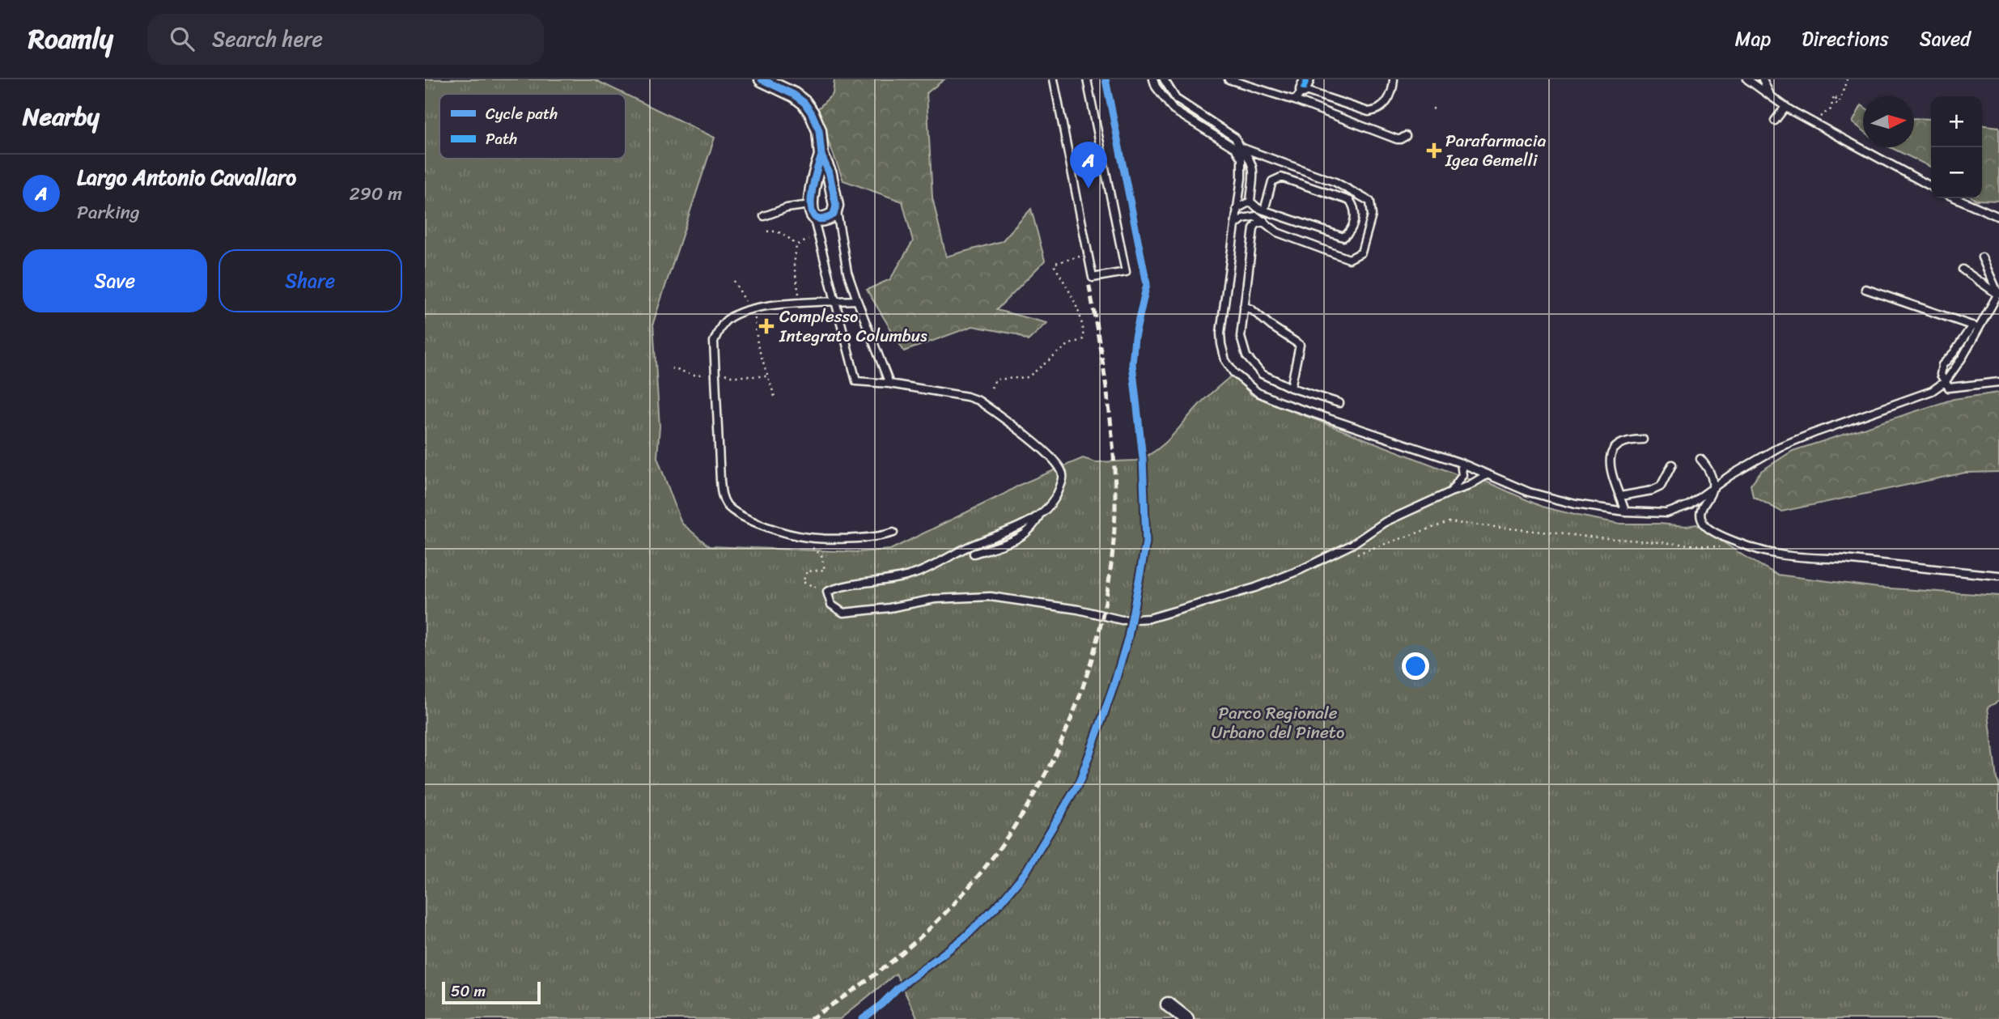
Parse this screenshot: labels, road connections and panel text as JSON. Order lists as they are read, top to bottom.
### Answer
{
  "parks": ["Parco Regionale Urbano del Pineto"],
  "places": {
    "health": ["Parafarmacia Igea Gemelli", "Complesso Integrato Columbus"]
  },
  "legend": ["Cycle path", "Path"],
  "scale_bar": "50 m",
  "north": "right",
  "page": {
    "header": "Roamly",
    "search": "Search here",
    "nav": ["Map", "Directions", "Saved"],
    "heading": "Nearby",
    "map_buttons": ["+", "−"],
    "pins": "A",
    "list": [
      {
        "mark": "A",
        "name": "Largo Antonio Cavallaro",
        "note": "Parking",
        "value": "290 m"
      }
    ],
    "buttons": ["Save", "Share"],
    "scale": "50 m"
  }
}
